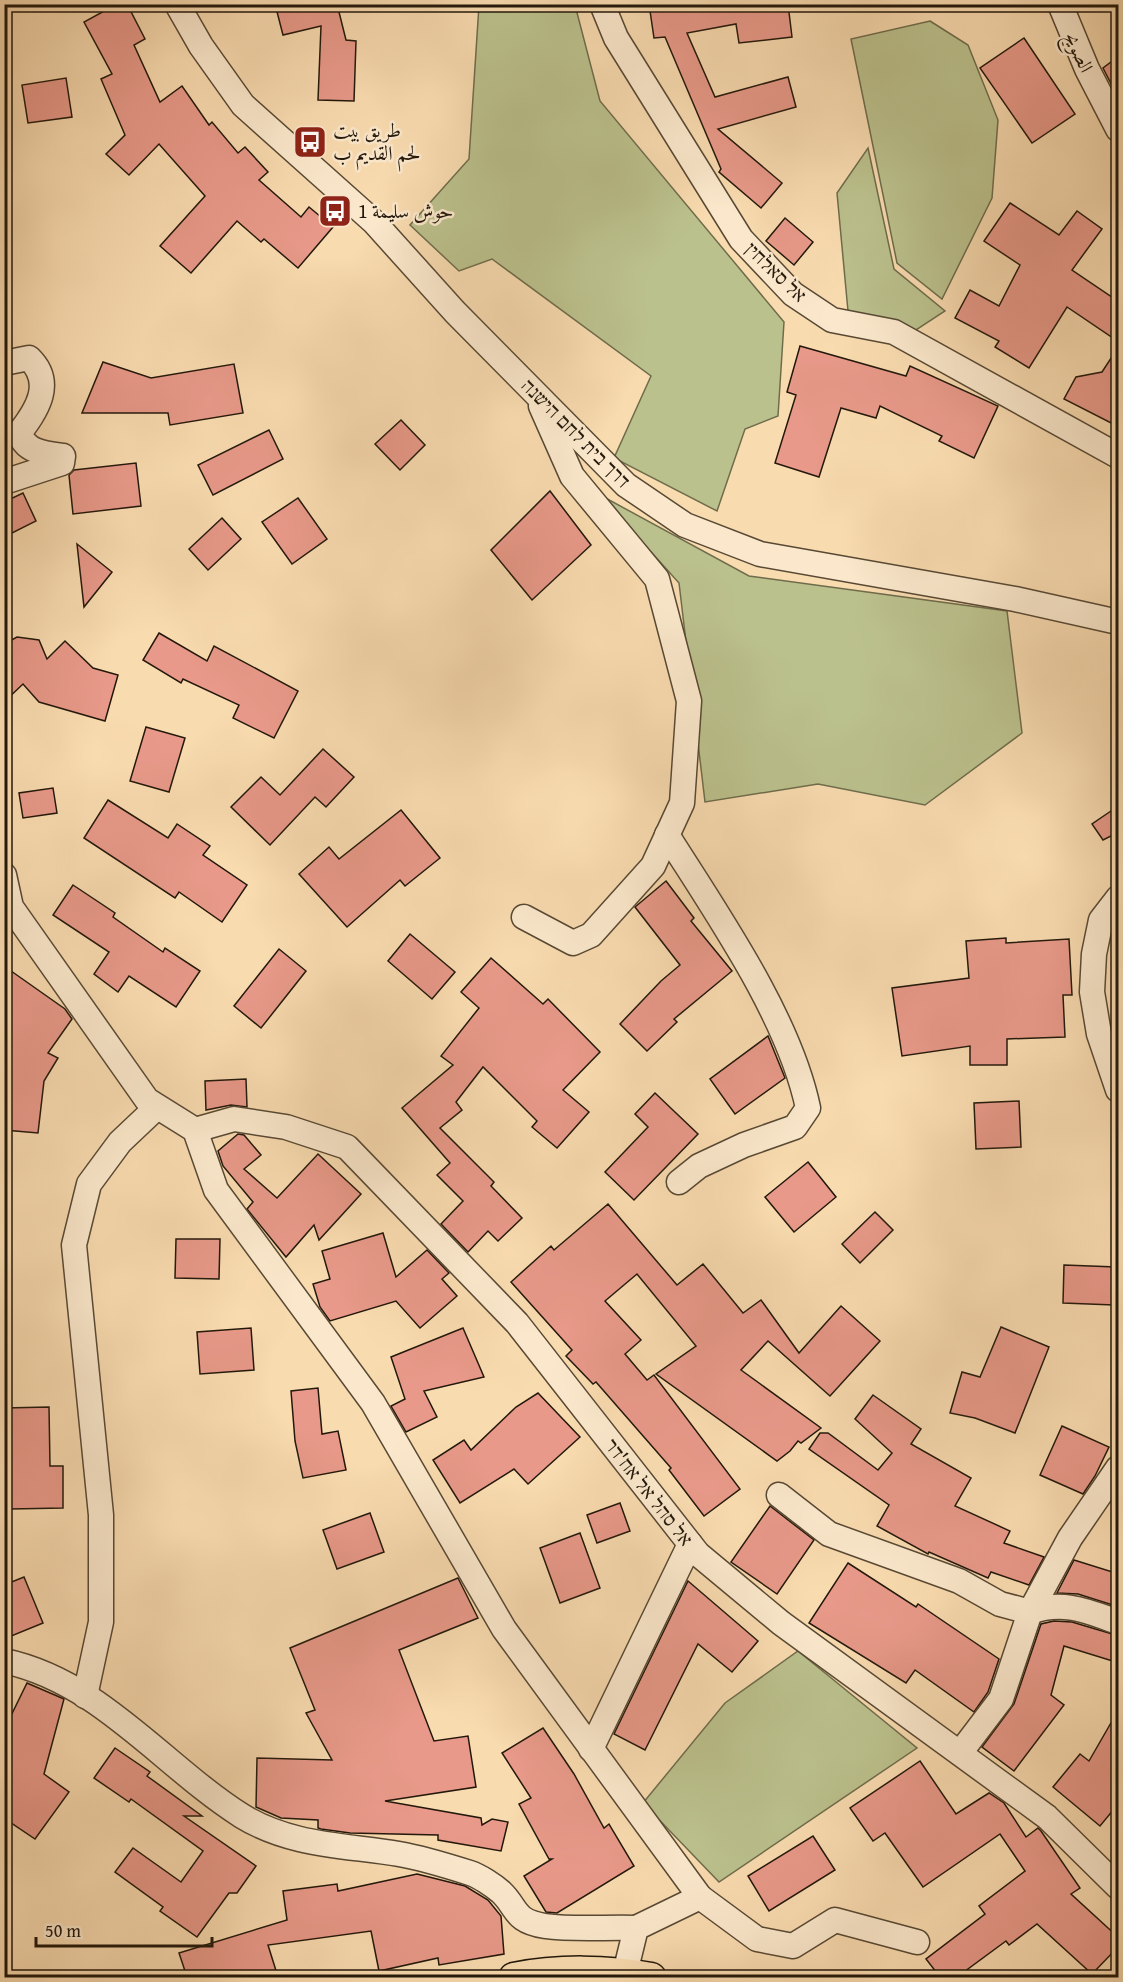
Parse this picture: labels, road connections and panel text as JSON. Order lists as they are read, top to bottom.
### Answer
{
  "streets": {
    "street": [
      "الصويح",
      "אל סאלחין",
      "דרך בית לחם הישנה",
      "אל סהל אל אח'דר"
    ]
  },
  "places": {
    "bus stop": ["طريق بيت لحم القديم ب", "حوش سليمة 1"]
  },
  "scale_bar": "50 m"
}
